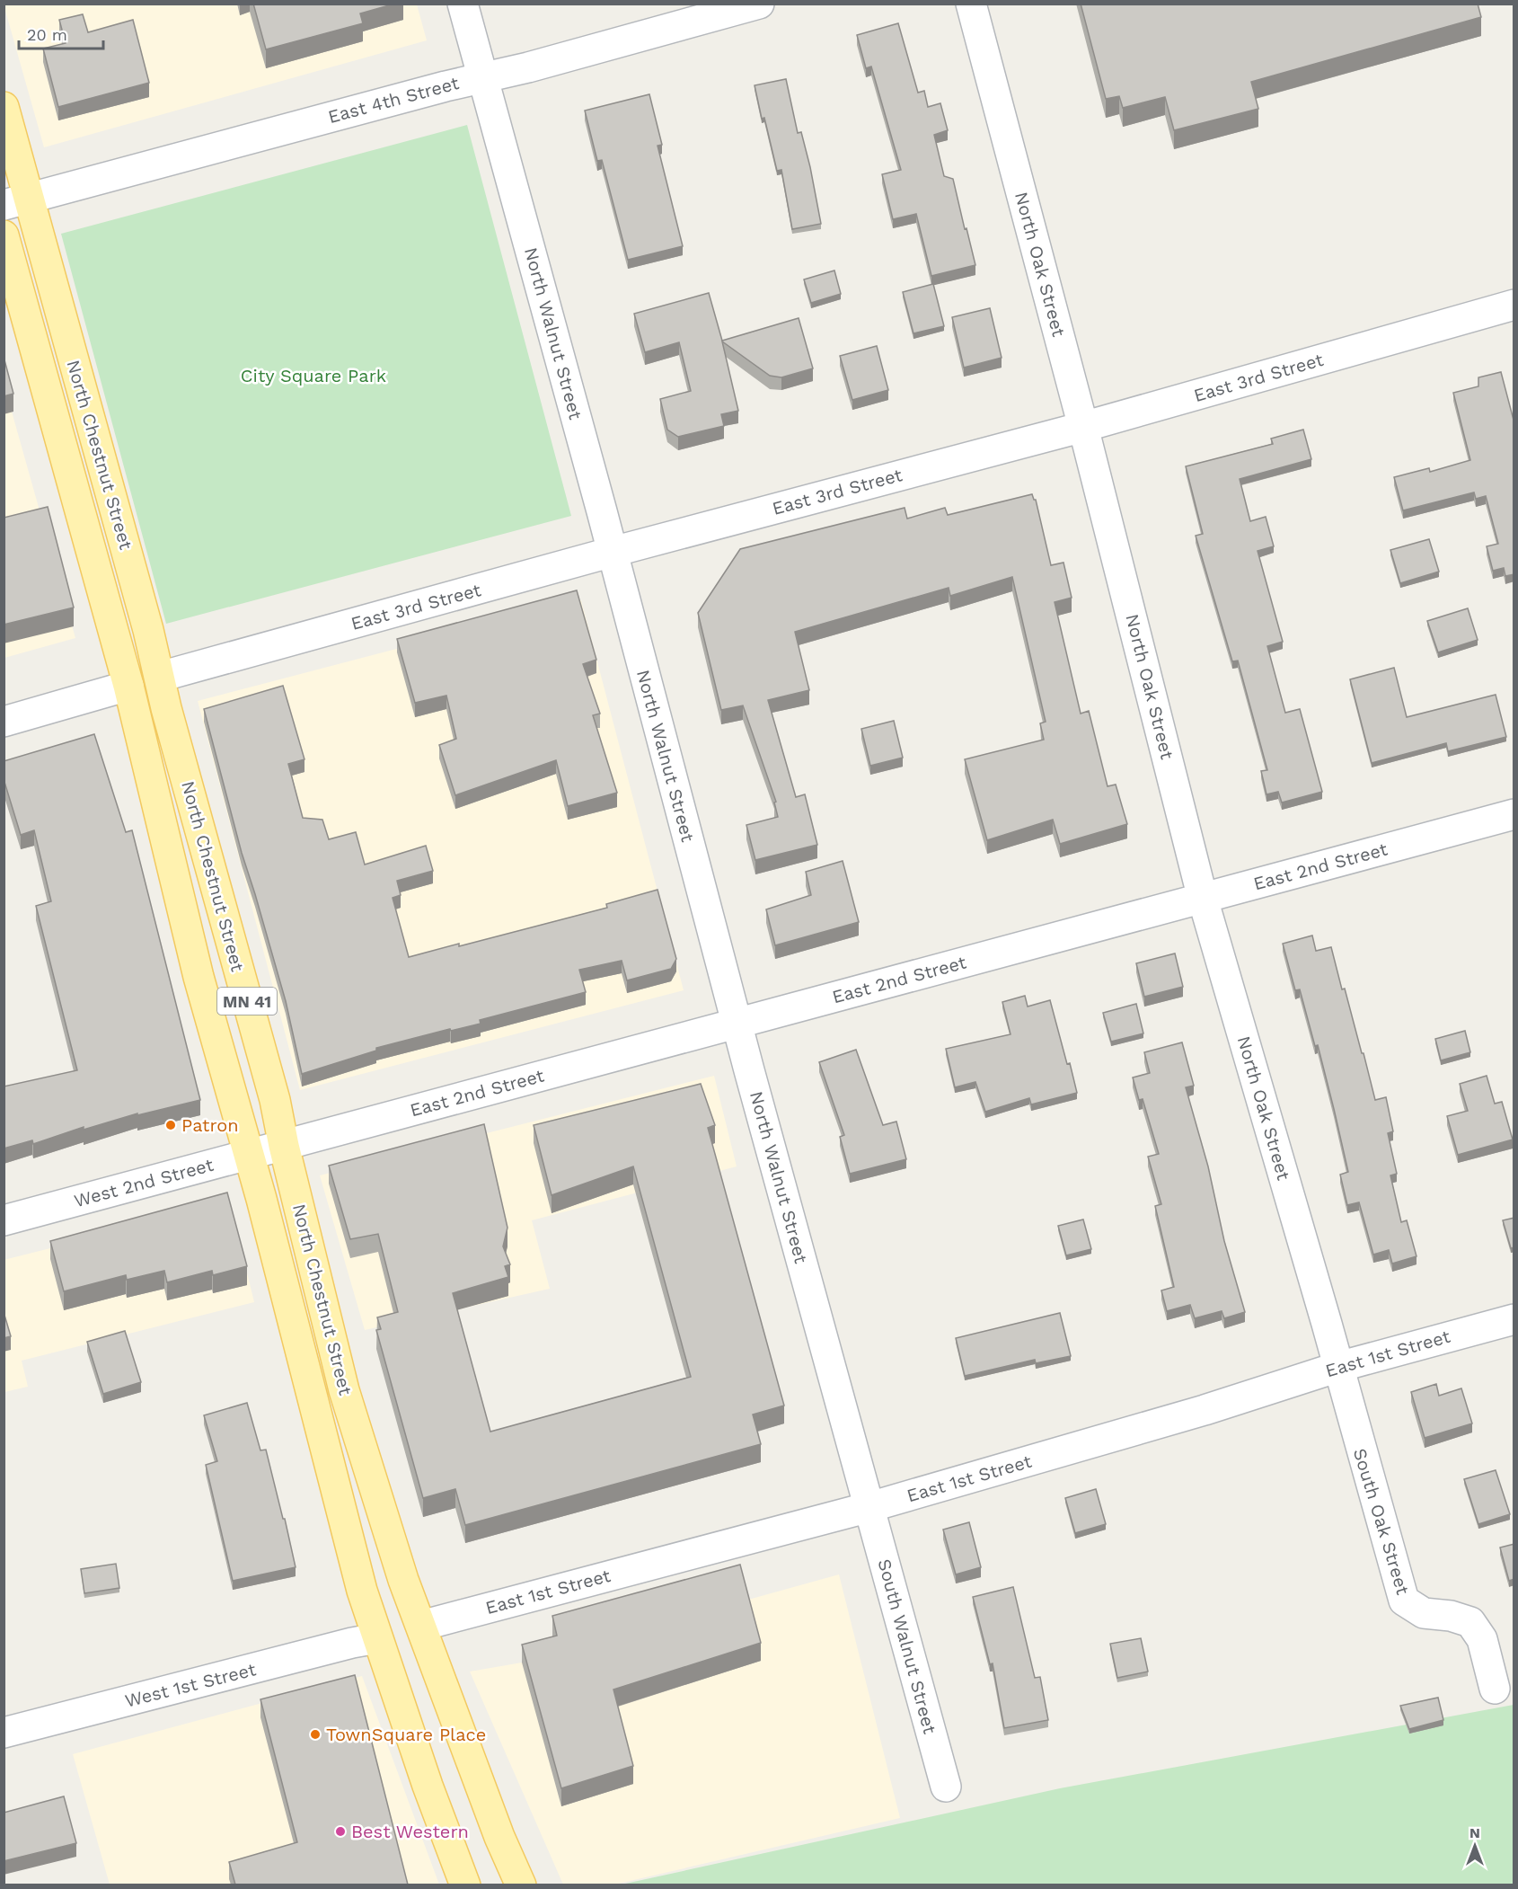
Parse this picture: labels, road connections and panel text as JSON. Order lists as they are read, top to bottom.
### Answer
{
  "streets": {
    "main road": ["North Chestnut Street", "MN 41"],
    "street": [
      "East 4th Street",
      "North Oak Street",
      "North Walnut Street",
      "East 3rd Street",
      "East 2nd Street",
      "West 2nd Street",
      "East 1st Street",
      "South Oak Street",
      "South Walnut Street",
      "West 1st Street"
    ]
  },
  "crossings": [
    ["East 4th Street", "North Walnut Street"],
    ["East 4th Street", "North Chestnut Street"],
    ["North Oak Street", "East 3rd Street"],
    ["North Oak Street", "East 2nd Street"],
    ["North Oak Street", "East 1st Street"],
    ["North Oak Street", "South Oak Street"],
    ["North Walnut Street", "East 3rd Street"],
    ["North Walnut Street", "East 2nd Street"],
    ["North Walnut Street", "East 1st Street"],
    ["North Walnut Street", "South Walnut Street"],
    ["East 3rd Street", "North Chestnut Street"],
    ["North Chestnut Street", "East 2nd Street"],
    ["North Chestnut Street", "West 2nd Street"],
    ["North Chestnut Street", "East 1st Street"],
    ["North Chestnut Street", "West 1st Street"],
    ["East 2nd Street", "West 2nd Street"],
    ["East 1st Street", "South Oak Street"],
    ["East 1st Street", "South Walnut Street"]
  ],
  "parks": ["City Square Park"],
  "places": ["Patron", "TownSquare Place", "Best Western"],
  "scale_bar": "20 m",
  "north": "top"
}
